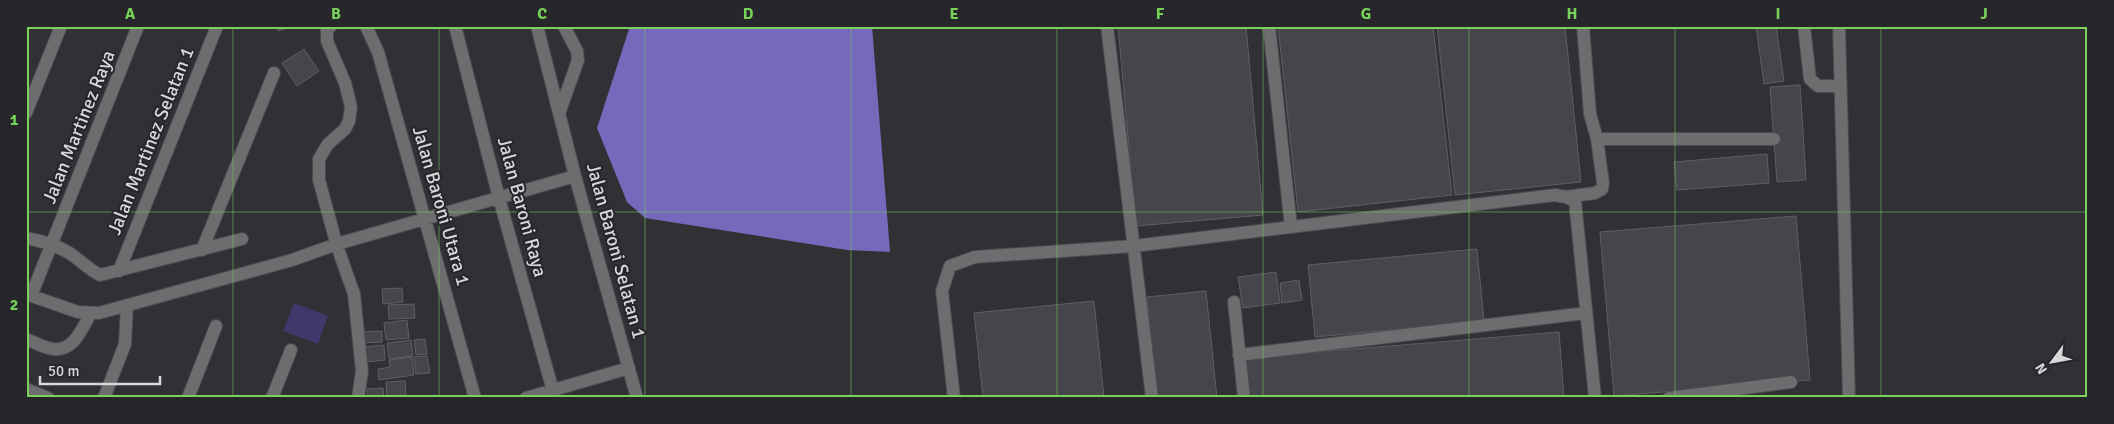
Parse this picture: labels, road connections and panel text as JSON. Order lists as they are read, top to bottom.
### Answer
{
  "streets": {
    "street": [
      "Jalan Martinez Raya",
      "Jalan Martinez Selatan 1",
      "Jalan Baroni Utara 1",
      "Jalan Baroni Raya",
      "Jalan Baroni Selatan 1"
    ]
  },
  "scale_bar": "50 m",
  "north": "bottom left",
  "grid": {
    "columns": [
      "A",
      "B",
      "C",
      "D",
      "E",
      "F",
      "G",
      "H",
      "I",
      "J"
    ],
    "rows": ["1", "2"]
  }
}
